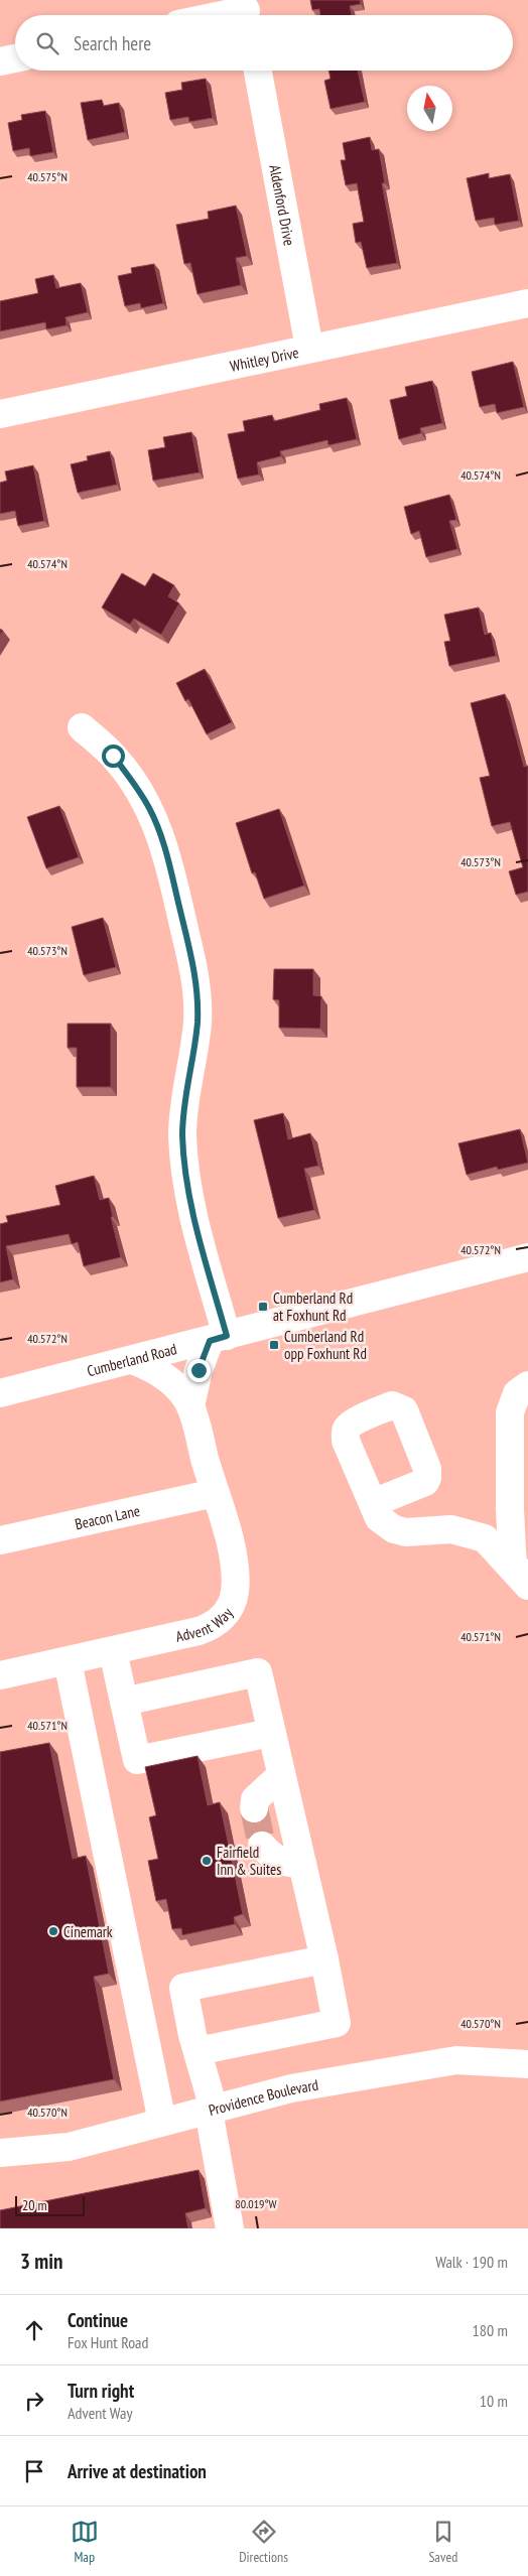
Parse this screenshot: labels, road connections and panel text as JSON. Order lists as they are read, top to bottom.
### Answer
{
  "streets": {
    "street": [
      "Aldenford Drive",
      "Whitley Drive",
      "Cumberland Road",
      "Beacon Lane",
      "Advent Way",
      "Providence Boulevard"
    ]
  },
  "crossings": [
    ["Aldenford Drive", "Whitley Drive"],
    ["Cumberland Road", "Advent Way"],
    ["Beacon Lane", "Advent Way"]
  ],
  "places": {
    "transit": ["Cumberland Rd at Foxhunt Rd", "Cumberland Rd opp Foxhunt Rd"],
    "other": ["Fairfield Inn & Suites", "Cinemark"]
  },
  "scale_bar": "20 m",
  "north": "top",
  "page": {
    "search": "Search here",
    "scale": "20 m",
    "heading": ["3 min", "Walk · 190 m"],
    "list": [
      ["Continue", "Fox Hunt Road", "180 m"],
      ["Turn right", "Advent Way", "10 m"],
      "Arrive at destination"
    ],
    "nav": ["Map", "Directions", "Saved"]
  },
  "coordinates": [
    "40.575°N",
    "40.574°N",
    "40.573°N",
    "40.572°N",
    "40.571°N",
    "40.570°N",
    "80.019°W"
  ]
}
